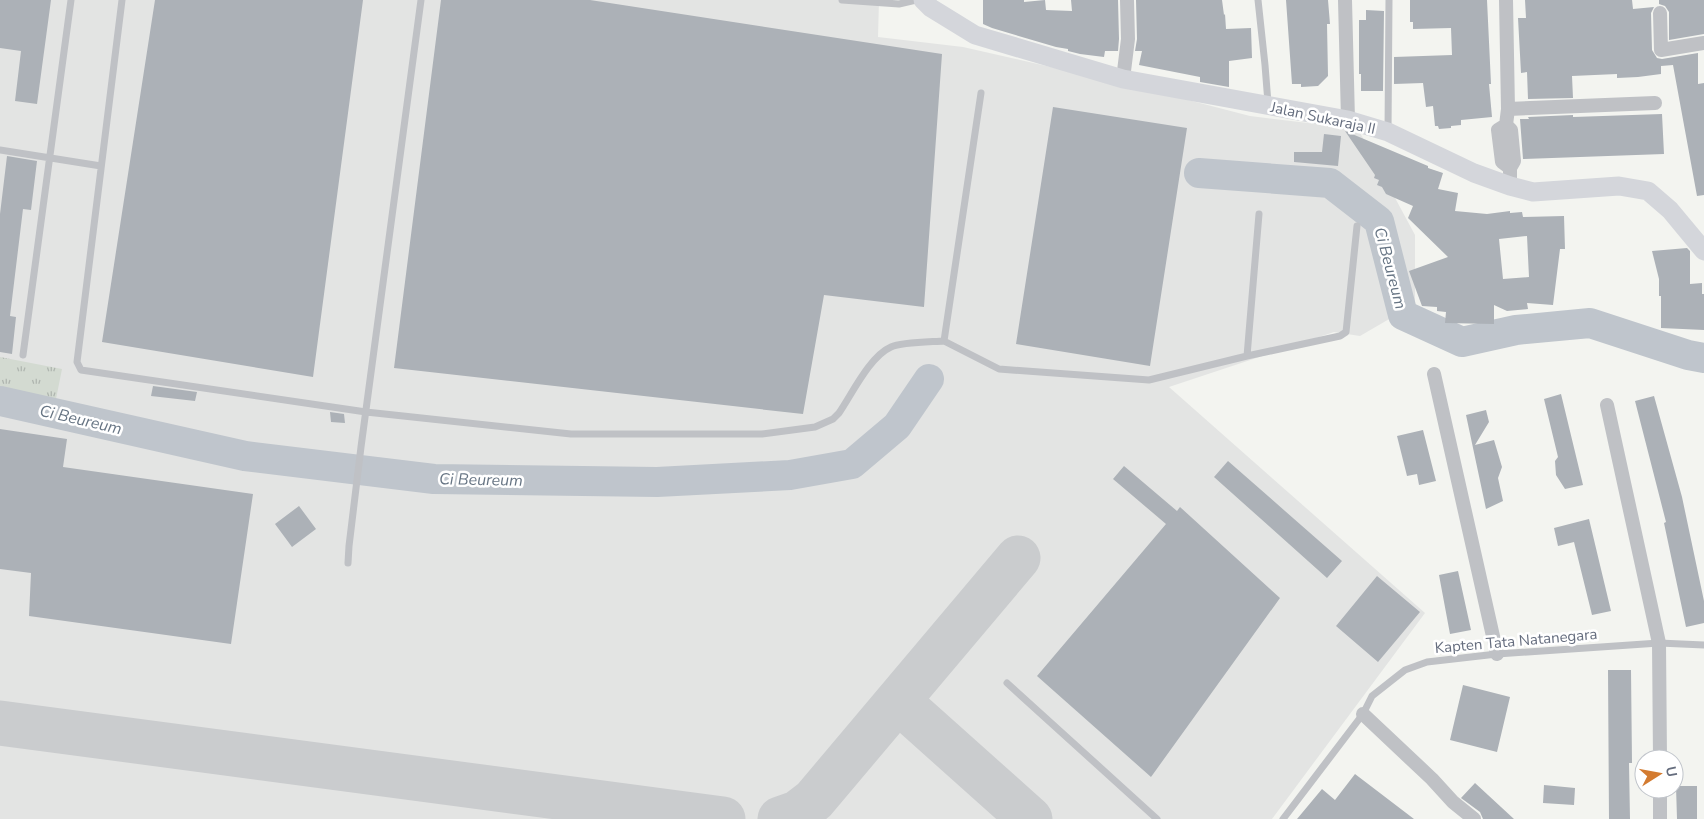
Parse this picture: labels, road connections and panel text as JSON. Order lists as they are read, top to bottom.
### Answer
{
  "streets": {
    "main road": ["Jalan Sukaraja II"],
    "lane": ["Kapten Tata Natanegara"]
  },
  "water": ["Ci Beureum"],
  "north": "right"
}
